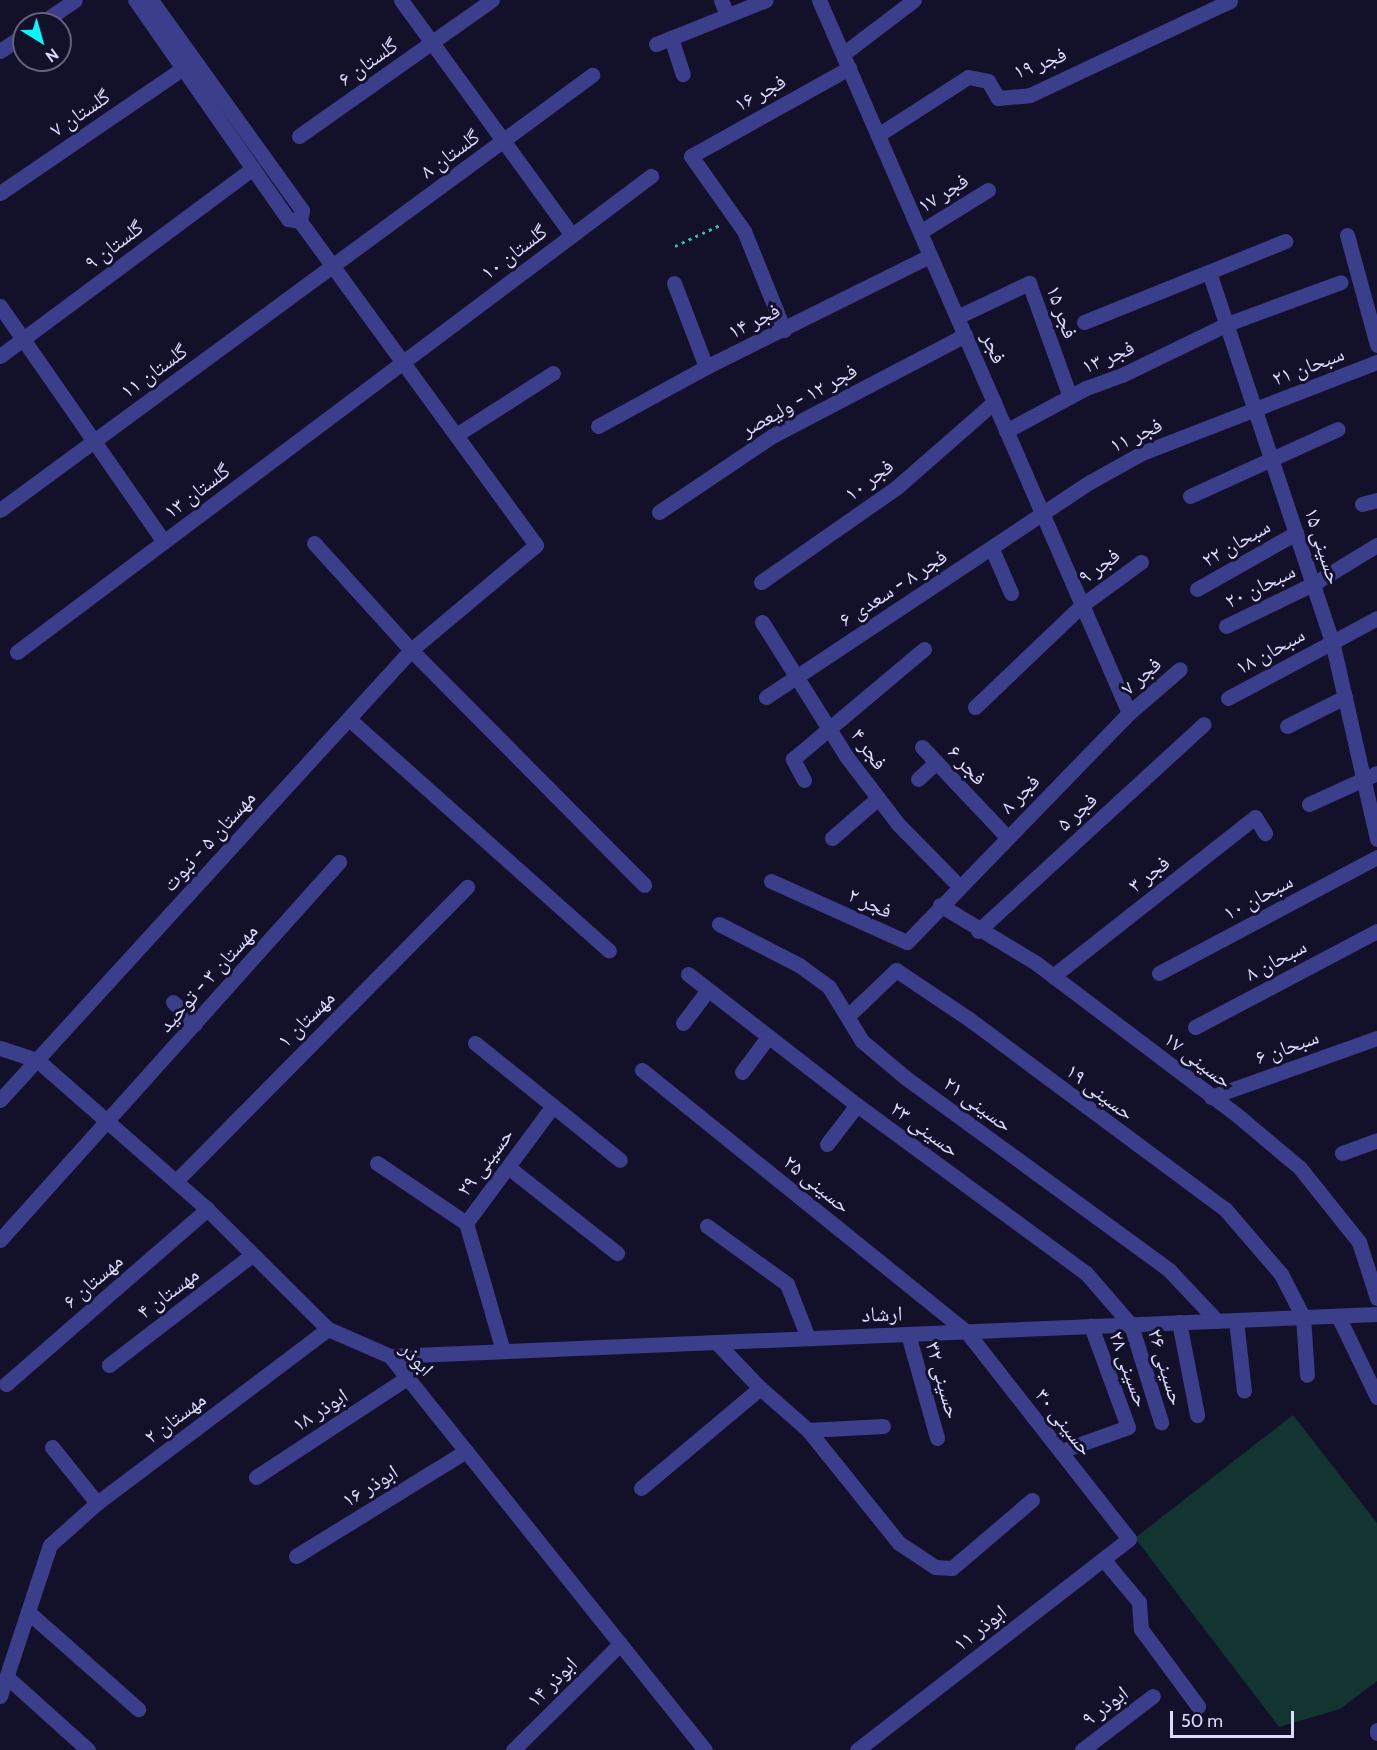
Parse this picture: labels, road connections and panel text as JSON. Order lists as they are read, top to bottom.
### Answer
{
  "streets": {
    "street": [
      "گلستان ۶",
      "فجر ۱۹",
      "فجر ۱۶",
      "گلستان ۷",
      "گلستان ۸",
      "فجر ۱۷",
      "گلستان ۹",
      "گلستان ۱۰",
      "فجر ۱۵",
      "فجر ۱۴",
      "فجر",
      "فجر ۱۳",
      "سبحان ۲۱",
      "گلستان ۱۱",
      "فجر ۱۲ - ولیعصر",
      "فجر ۱۱",
      "فجر ۱۰",
      "گلستان ۱۳",
      "سبحان ۲۲",
      "حسینی ۱۵",
      "فجر ۹",
      "سبحان ۲۰",
      "فجر ۸ - سعدی ۶",
      "سبحان ۱۸",
      "فجر ۷",
      "فجر ۴",
      "فجر ۶",
      "فجر ۸",
      "فجر ۵",
      "مهستان ۵ - نبوت",
      "فجر ۳",
      "سبحان ۱۰",
      "فجر ۲",
      "سبحان ۸",
      "مهستان ۳ - توحید",
      "مهستان ۱",
      "سبحان ۶",
      "حسینی ۱۷",
      "حسینی ۱۹",
      "حسینی ۲۱",
      "حسینی ۲۳",
      "حسینی ۲۹",
      "حسینی ۲۵",
      "مهستان ۶",
      "مهستان ۴",
      "ارشاد",
      "ابوذر",
      "حسینی ۲۶",
      "حسینی ۲۸",
      "حسینی ۳۲",
      "ابوذر ۱۸",
      "مهستان ۲",
      "حسینی ۳۰",
      "ابوذر ۱۶",
      "ابوذر ۱۱",
      "ابوذر ۱۴",
      "ابوذر ۹"
    ]
  },
  "crossings": [
    ["فجر ۱۹", "فجر"],
    ["فجر ۱۶", "فجر"],
    ["گلستان ۸", "گلستان ۱۱"],
    ["فجر ۱۷", "فجر"],
    ["گلستان ۱۰", "گلستان ۱۳"],
    ["فجر ۱۵", "فجر"],
    ["فجر ۱۵", "فجر ۱۳"],
    ["فجر ۱۴", "فجر"],
    ["فجر", "فجر ۱۳"],
    ["فجر", "فجر ۱۲ - ولیعصر"],
    ["فجر", "فجر ۱۱"],
    ["فجر", "فجر ۱۰"],
    ["فجر", "فجر ۹"],
    ["فجر", "فجر ۸ - سعدی ۶"],
    ["فجر", "فجر ۷"],
    ["فجر", "فجر ۸"],
    ["فجر ۱۳", "حسینی ۱۵"],
    ["سبحان ۲۱", "فجر ۱۱"],
    ["سبحان ۲۱", "حسینی ۱۵"],
    ["فجر ۱۱", "حسینی ۱۵"],
    ["فجر ۱۱", "فجر ۸ - سعدی ۶"],
    ["سبحان ۲۲", "حسینی ۱۵"],
    ["حسینی ۱۵", "سبحان ۲۰"],
    ["حسینی ۱۵", "سبحان ۱۸"],
    ["فجر ۸ - سعدی ۶", "فجر ۴"],
    ["فجر ۷", "فجر ۸"],
    ["فجر ۴", "فجر ۸"],
    ["فجر ۶", "فجر ۸"],
    ["فجر ۸", "فجر ۲"],
    ["فجر ۸", "حسینی ۱۷"],
    ["فجر ۵", "حسینی ۱۷"],
    ["مهستان ۵ - نبوت", "ابوذر"],
    ["فجر ۳", "حسینی ۱۷"],
    ["فجر ۲", "حسینی ۱۷"],
    ["مهستان ۳ - توحید", "ابوذر"],
    ["مهستان ۱", "ابوذر"],
    ["سبحان ۶", "حسینی ۱۷"],
    ["حسینی ۱۹", "حسینی ۲۱"],
    ["حسینی ۱۹", "ارشاد"],
    ["حسینی ۲۱", "ارشاد"],
    ["حسینی ۲۳", "ارشاد"],
    ["حسینی ۲۳", "حسینی ۲۶"],
    ["حسینی ۲۹", "ارشاد"],
    ["حسینی ۲۵", "ارشاد"],
    ["حسینی ۲۵", "حسینی ۳۰"],
    ["مهستان ۶", "ابوذر"],
    ["مهستان ۴", "ابوذر"],
    ["ارشاد", "ابوذر"],
    ["ارشاد", "حسینی ۲۶"],
    ["ارشاد", "حسینی ۲۸"],
    ["ارشاد", "حسینی ۳۲"],
    ["ارشاد", "حسینی ۳۰"],
    ["ابوذر", "ابوذر ۱۸"],
    ["ابوذر", "مهستان ۲"],
    ["ابوذر", "ابوذر ۱۶"],
    ["ابوذر", "ابوذر ۱۴"],
    ["حسینی ۲۸", "حسینی ۳۰"],
    ["حسینی ۳۰", "ابوذر ۱۱"]
  ],
  "scale_bar": "50 m",
  "north": "bottom right"
}
